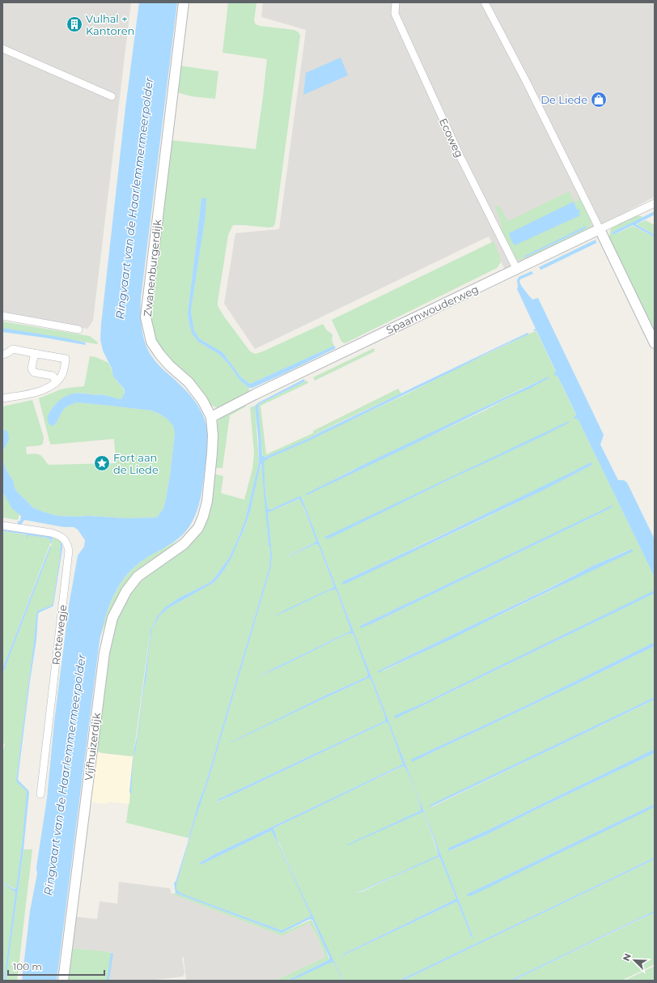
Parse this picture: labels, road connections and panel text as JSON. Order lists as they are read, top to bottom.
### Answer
{
  "streets": {
    "street": [
      "Ecoweg",
      "Zwanenburgerdijk",
      "Spaarnwouderweg",
      "Rottewegje",
      "Vijfhuizerdijk"
    ]
  },
  "crossings": [
    ["Ecoweg", "Spaarnwouderweg"],
    ["Zwanenburgerdijk", "Spaarnwouderweg"],
    ["Zwanenburgerdijk", "Vijfhuizerdijk"]
  ],
  "water": ["Ringvaart van de Haarlemmermeerpolder"],
  "places": {
    "building": ["Vulhal + Kantoren"],
    "shop": ["De Liede"],
    "place": ["Fort aan de Liede"]
  },
  "scale_bar": "100 m",
  "north": "top left"
}
